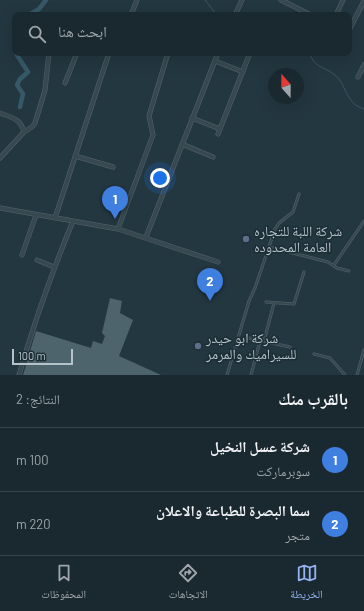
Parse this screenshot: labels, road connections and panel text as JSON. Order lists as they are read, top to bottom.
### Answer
{
  "places": ["شركة اللبة للتجاره العامة المحدوده", "شركة ابو حيدر للسيراميك والمرمر"],
  "scale_bar": "100 m",
  "north": "top",
  "page": {
    "search": "ابحث هنا",
    "pins": ["1", "2"],
    "scale": "100 m",
    "heading": ["بالقرب منك", "النتائج: 2"],
    "list": [
      {
        "mark": "1",
        "name": "شركة عسل النخيل",
        "note": "سوبرماركت",
        "value": "100 m"
      },
      {
        "mark": "2",
        "name": "سما البصرة للطباعة والاعلان",
        "note": "متجر",
        "value": "220 m"
      }
    ],
    "nav": ["الخريطة", "الاتجاهات", "المحفوظات"]
  }
}
